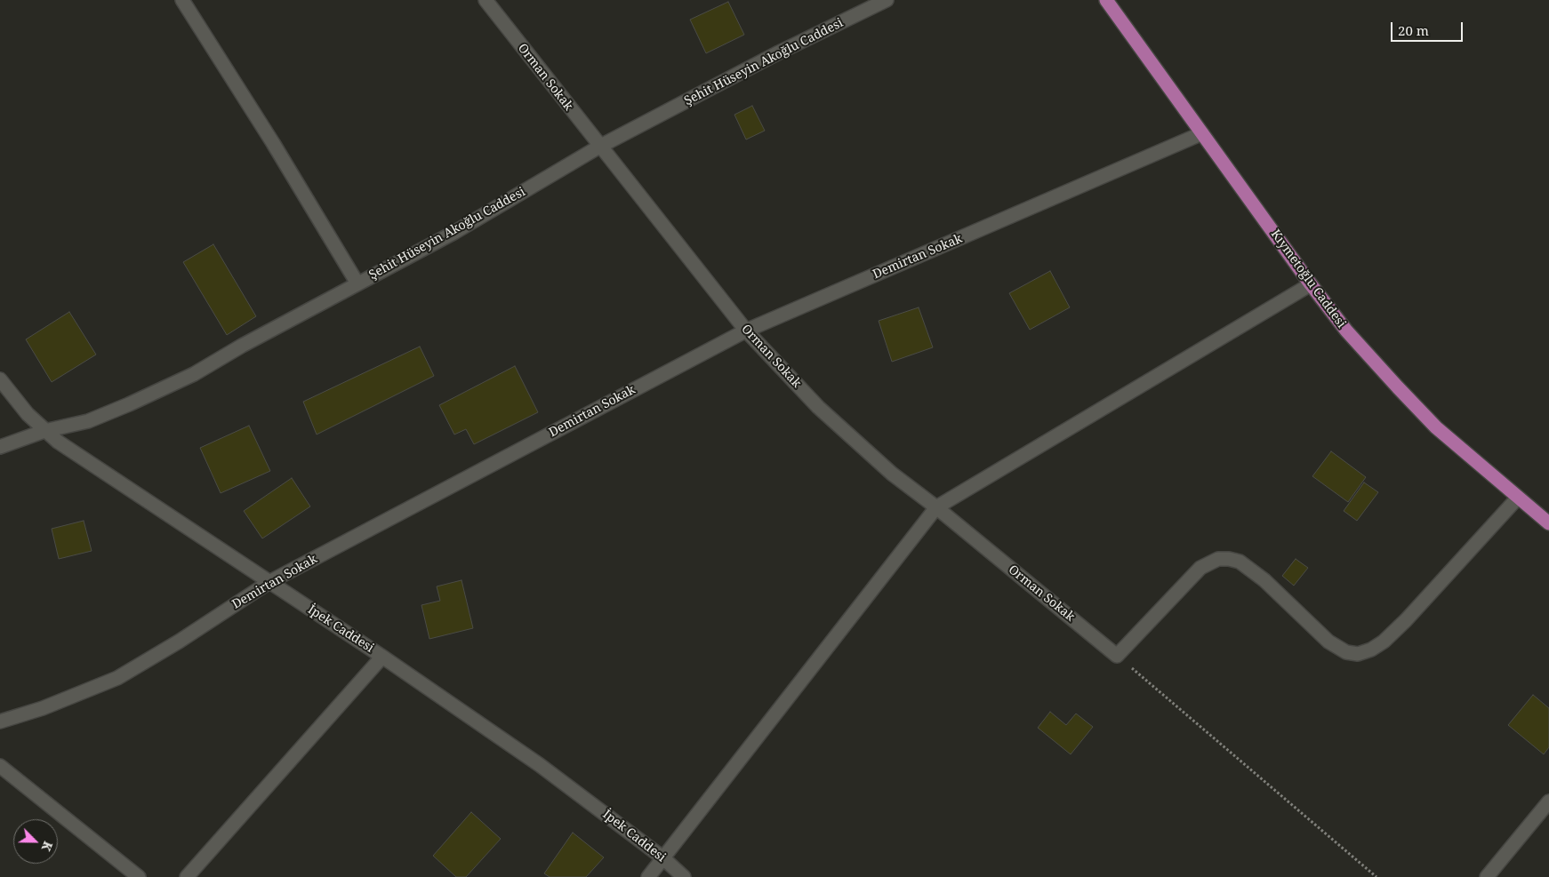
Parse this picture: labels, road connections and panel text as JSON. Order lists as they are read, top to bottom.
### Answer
{
  "streets": {
    "main road": ["Kıymetoğlu Caddesi"],
    "street": [
      "Şehit Hüseyin Akoğlu Caddesi",
      "Orman Sokak",
      "Demirtan Sokak",
      "İpek Caddesi"
    ]
  },
  "crossings": [
    ["Şehit Hüseyin Akoğlu Caddesi", "Orman Sokak"],
    ["Şehit Hüseyin Akoğlu Caddesi", "İpek Caddesi"],
    ["Orman Sokak", "Demirtan Sokak"],
    ["Demirtan Sokak", "Kıymetoğlu Caddesi"],
    ["Demirtan Sokak", "İpek Caddesi"]
  ],
  "scale_bar": "20 m",
  "north": "bottom right"
}
